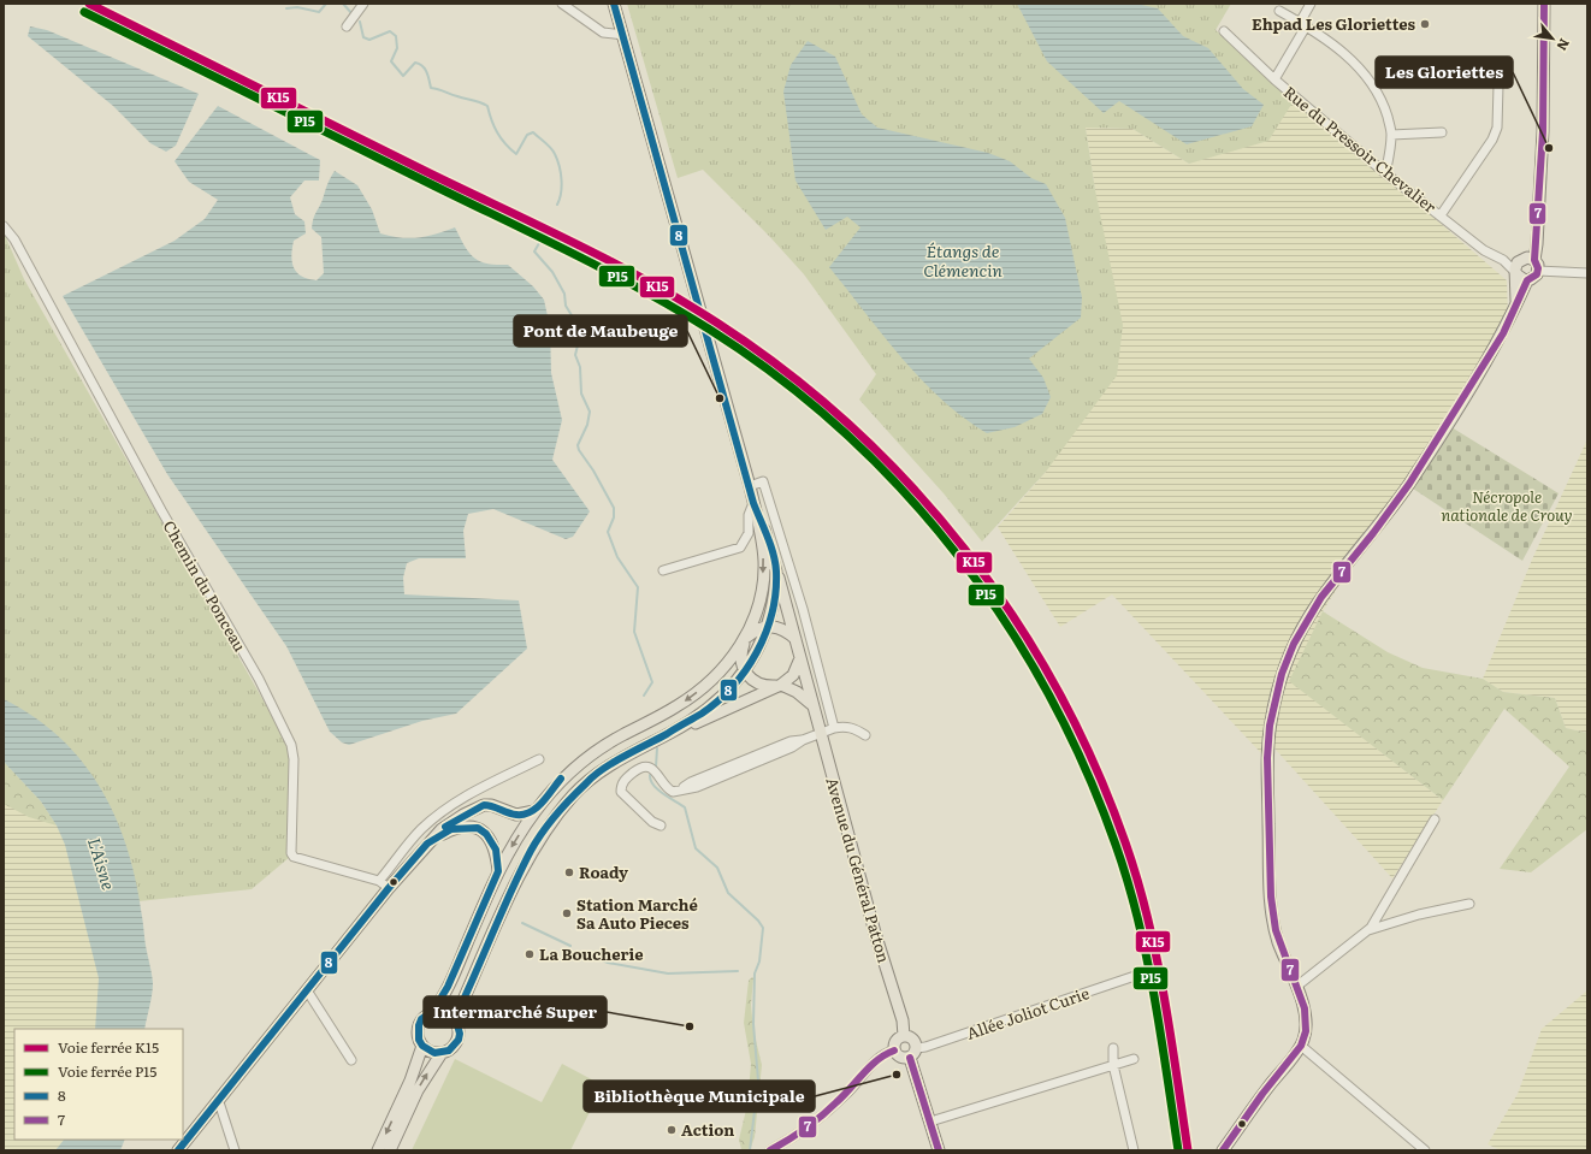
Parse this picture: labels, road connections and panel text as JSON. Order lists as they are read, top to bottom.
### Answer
{
  "streets": {
    "main road": ["Avenue du Général Patton"],
    "street": ["Rue du Pressoir Chevalier", "Chemin du Ponceau", "Allée Joliot Curie"]
  },
  "crossings": [
    ["Avenue du Général Patton", "Allée Joliot Curie"]
  ],
  "water": ["Étangs de Clémencin", "L'Aisne"],
  "parks": ["Nécropole nationale de Crouy"],
  "places": [
    "Ehpad Les Gloriettes",
    "Les Gloriettes",
    "Pont de Maubeuge",
    "Roady",
    "Station Marché Sa Auto Pieces",
    "La Boucherie",
    "Intermarché Super",
    "Bibliothèque Municipale",
    "Action"
  ],
  "lines": [
    "rail line K15",
    "transit line 8",
    "transit line 7",
    "rail line P15"
  ],
  "legend": [
    "Voie ferrée K15",
    "Voie ferrée P15",
    "8",
    "7"
  ],
  "north": "bottom right"
}
